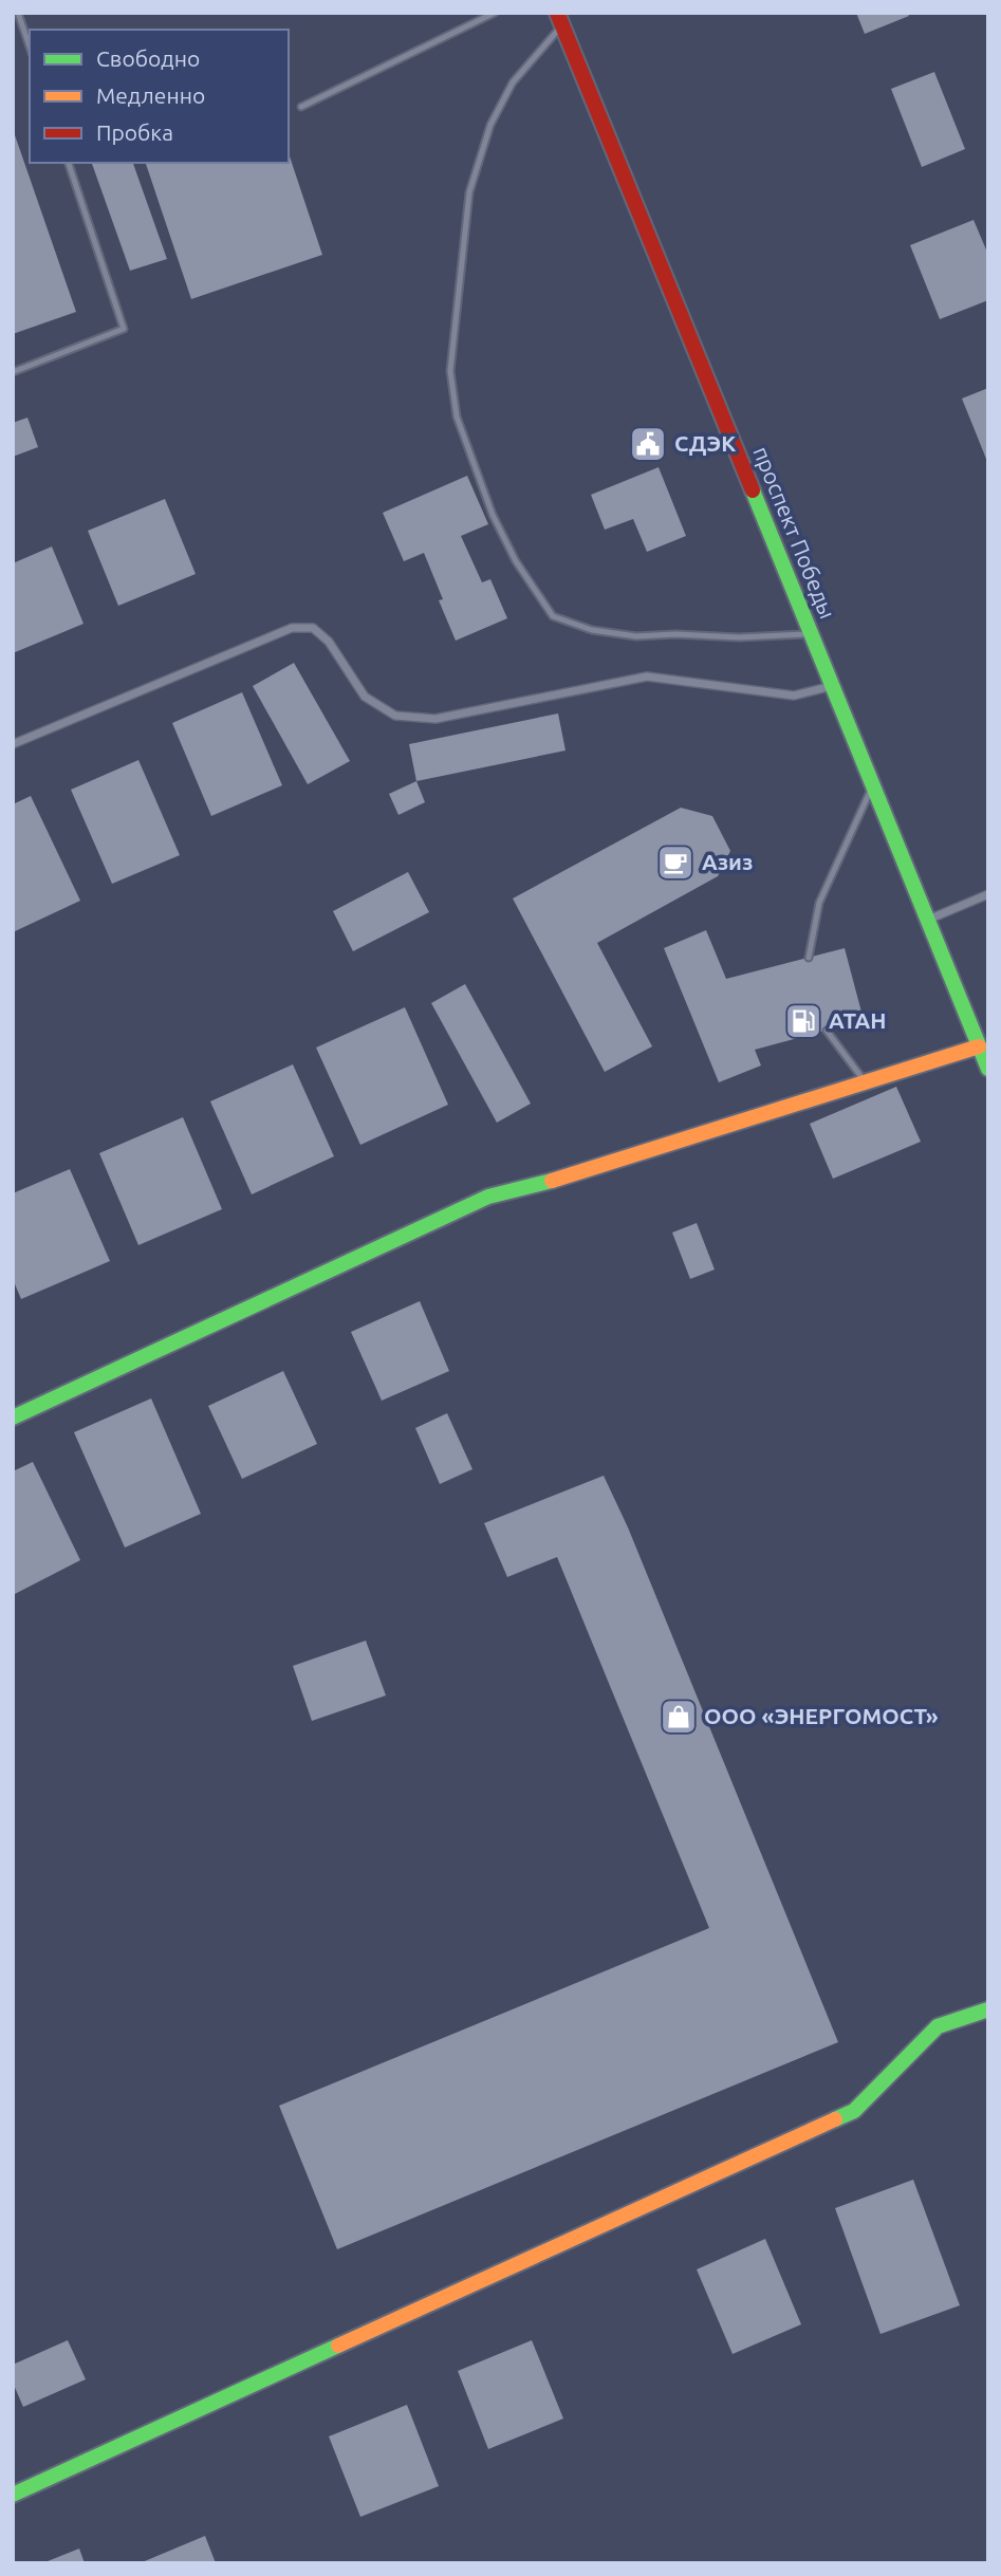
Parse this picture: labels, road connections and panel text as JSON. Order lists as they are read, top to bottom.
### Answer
{
  "streets": {
    "street": ["проспект Победы"]
  },
  "places": {
    "public building": ["СДЭК"],
    "cafe": ["Азиз"],
    "fuel station": ["АТАН"],
    "shop": ["ООО «ЭНЕРГОМОСТ»"]
  },
  "legend": ["Свободно", "Медленно", "Пробка"]
}
